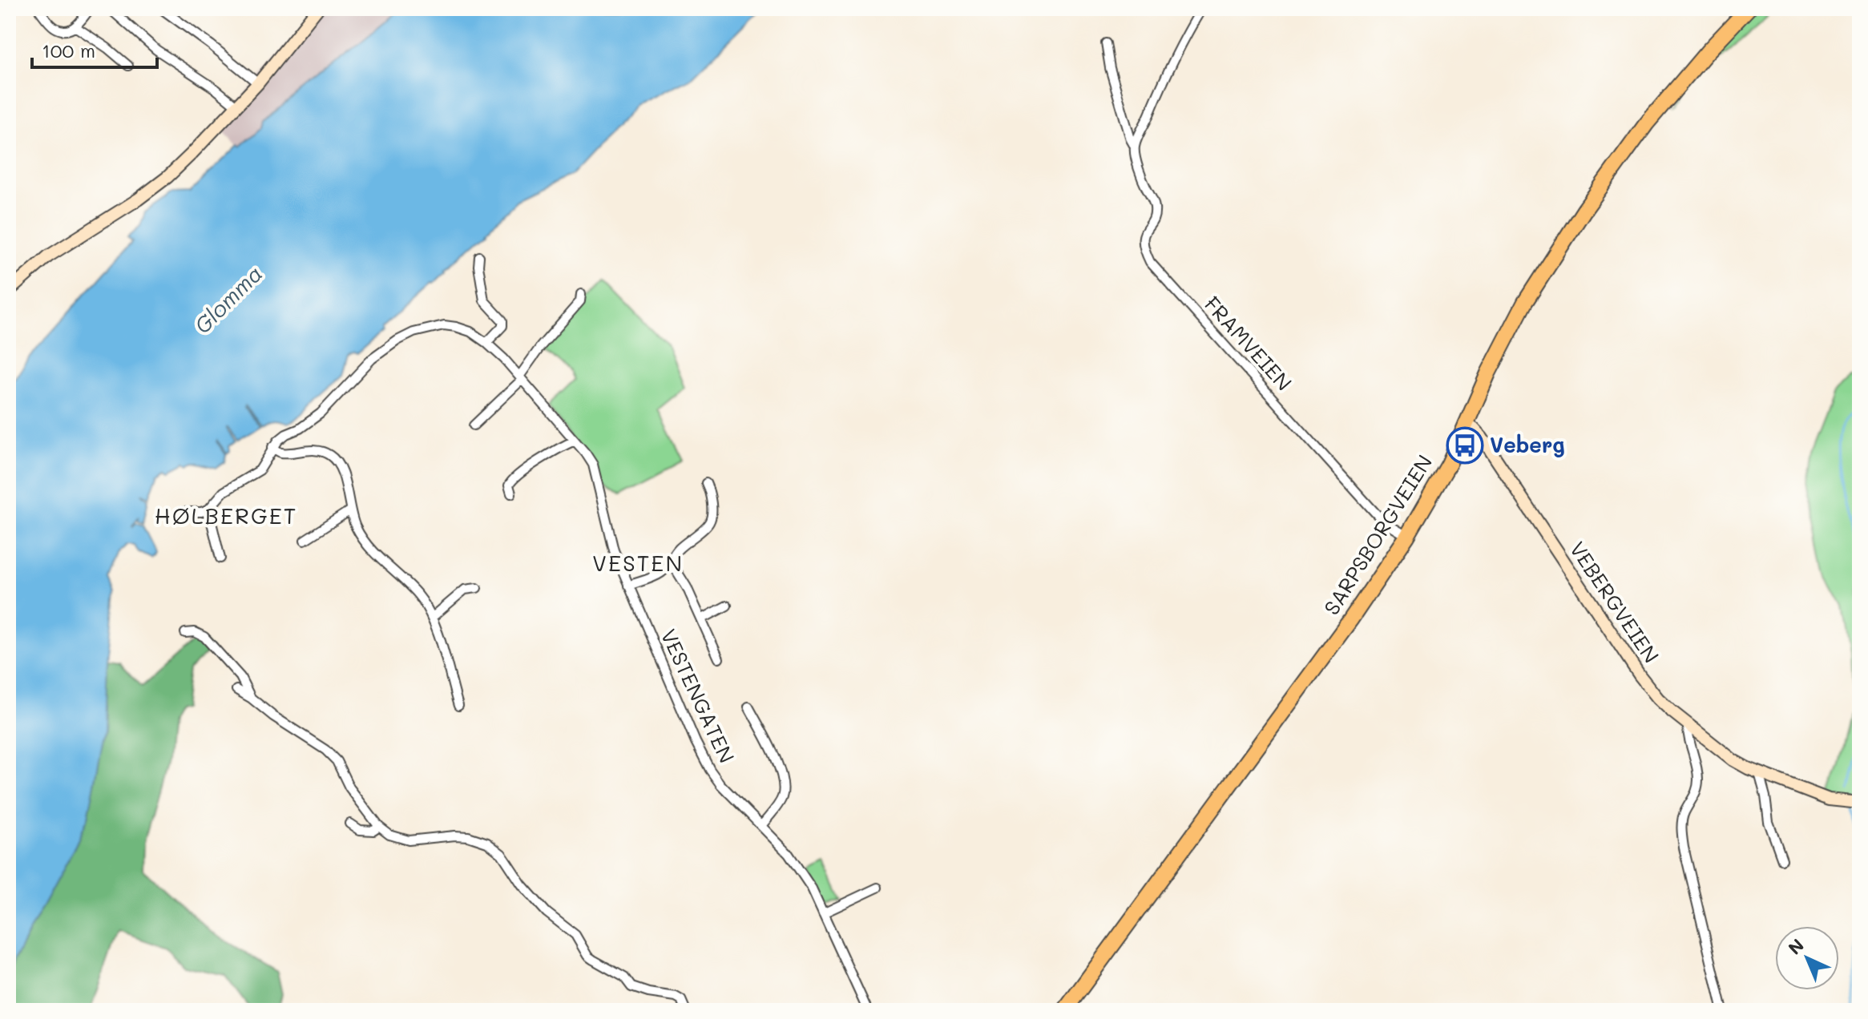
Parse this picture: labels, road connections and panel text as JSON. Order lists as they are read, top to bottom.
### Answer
{
  "streets": {
    "highway": ["SARPSBORGVEIEN"],
    "main road": ["VEBERGVEIEN"],
    "street": ["FRAMVEIEN", "VESTENGATEN"]
  },
  "crossings": [
    ["FRAMVEIEN", "SARPSBORGVEIEN"],
    ["SARPSBORGVEIEN", "VEBERGVEIEN"]
  ],
  "districts": ["HØLBERGET", "VESTEN"],
  "water": ["Glomma"],
  "places": {
    "bus stop": ["Veberg"]
  },
  "scale_bar": "100 m",
  "north": "top left"
}
